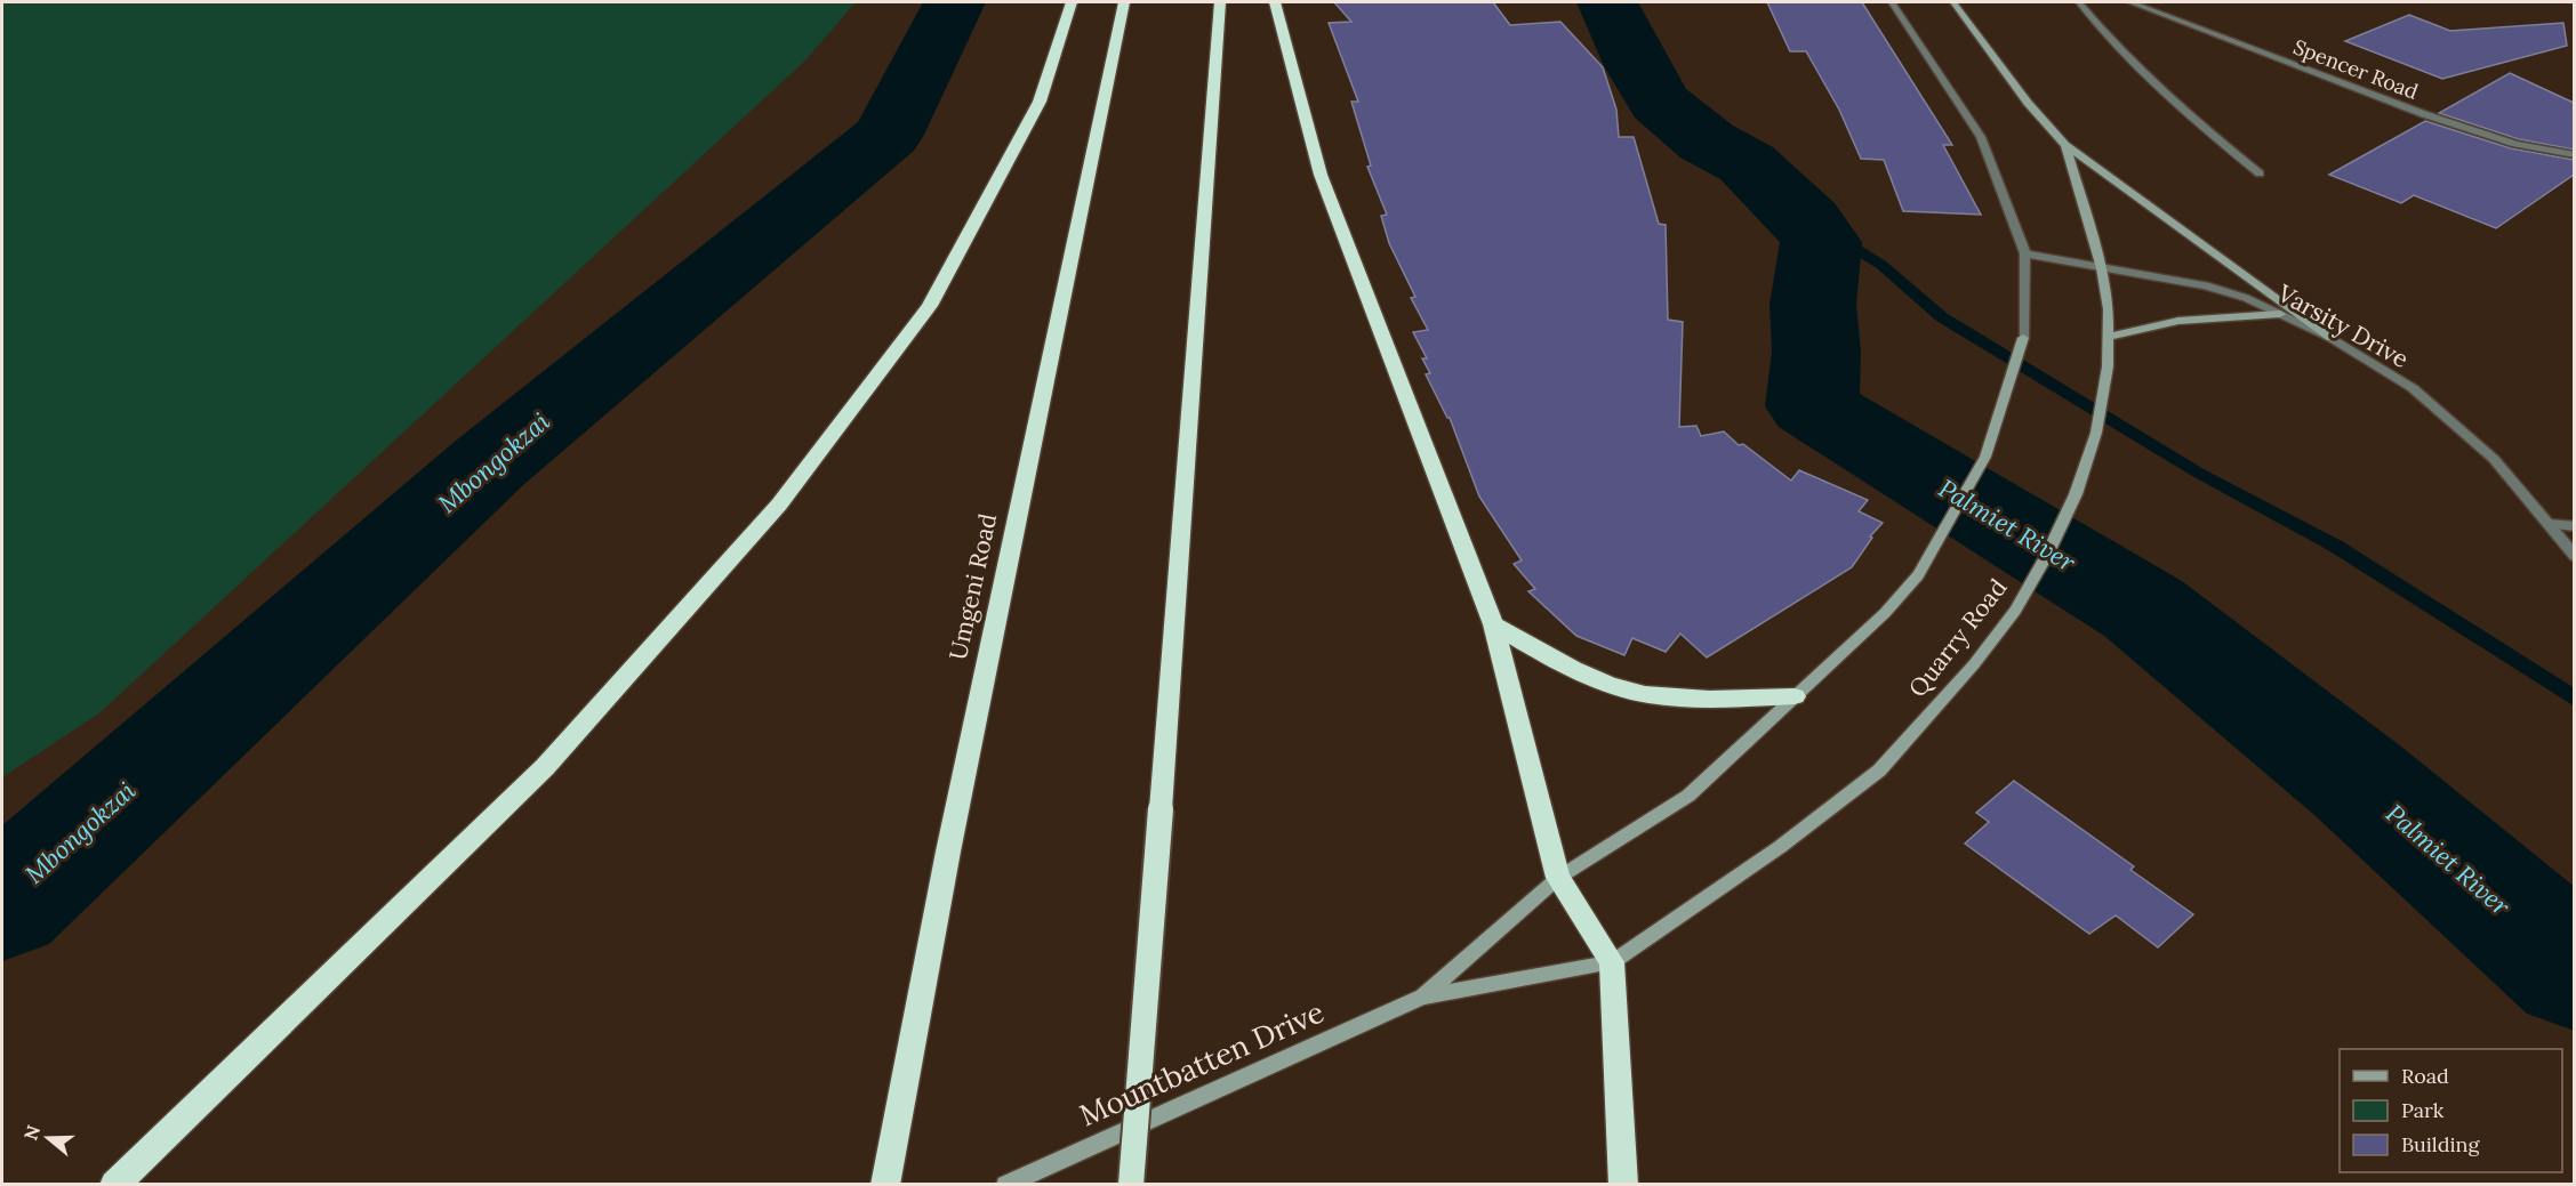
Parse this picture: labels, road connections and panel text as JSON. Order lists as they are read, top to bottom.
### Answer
{
  "streets": {
    "highway": ["Umgeni Road"],
    "main road": ["Quarry Road", "Mountbatten Drive"],
    "street": ["Spencer Road", "Varsity Drive"]
  },
  "crossings": [
    ["Varsity Drive", "Quarry Road"],
    ["Quarry Road", "Mountbatten Drive"]
  ],
  "water": ["Mbongokzai", "Palmiet River"],
  "legend": ["Road", "Park", "Building"],
  "north": "left"
}
